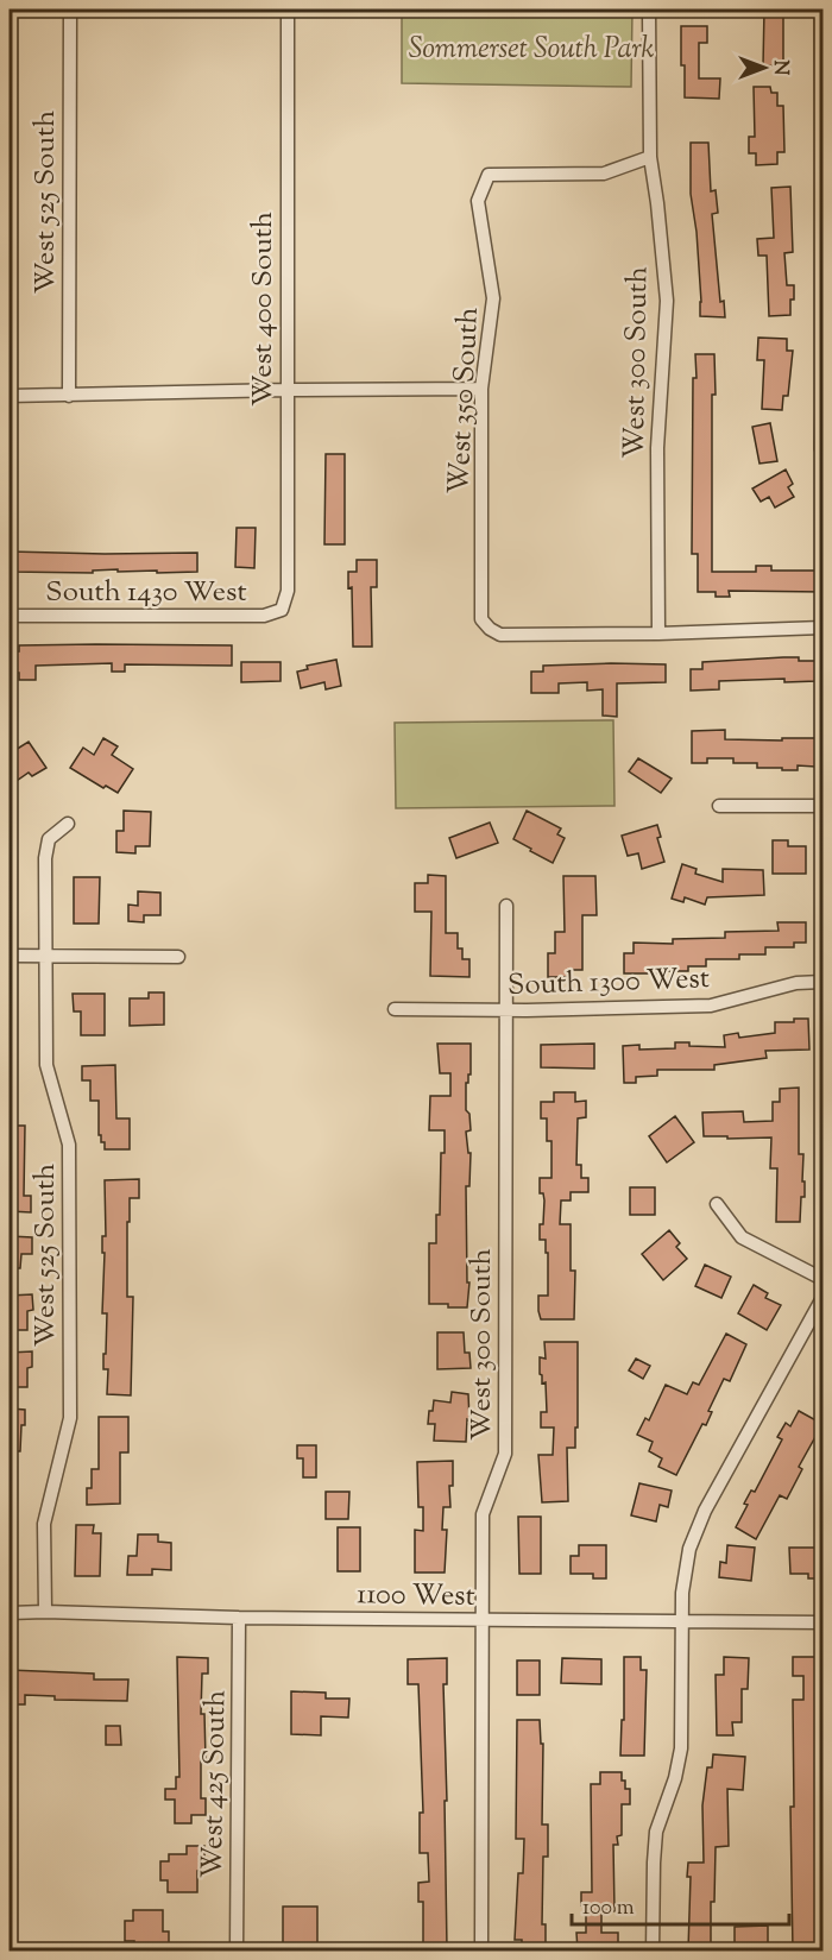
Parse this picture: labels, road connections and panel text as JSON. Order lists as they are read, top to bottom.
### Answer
{
  "streets": {
    "street": [
      "West 525 South",
      "West 400 South",
      "West 300 South",
      "West 350 South",
      "South 1430 West",
      "South 1300 West",
      "1100 West",
      "West 425 South"
    ]
  },
  "crossings": [
    ["West 525 South", "1100 West"],
    ["West 400 South", "South 1430 West"],
    ["West 300 South", "West 350 South"],
    ["West 300 South", "South 1300 West"],
    ["West 300 South", "1100 West"],
    ["1100 West", "West 425 South"]
  ],
  "parks": ["Sommerset South Park"],
  "scale_bar": "100 m",
  "north": "right"
}
